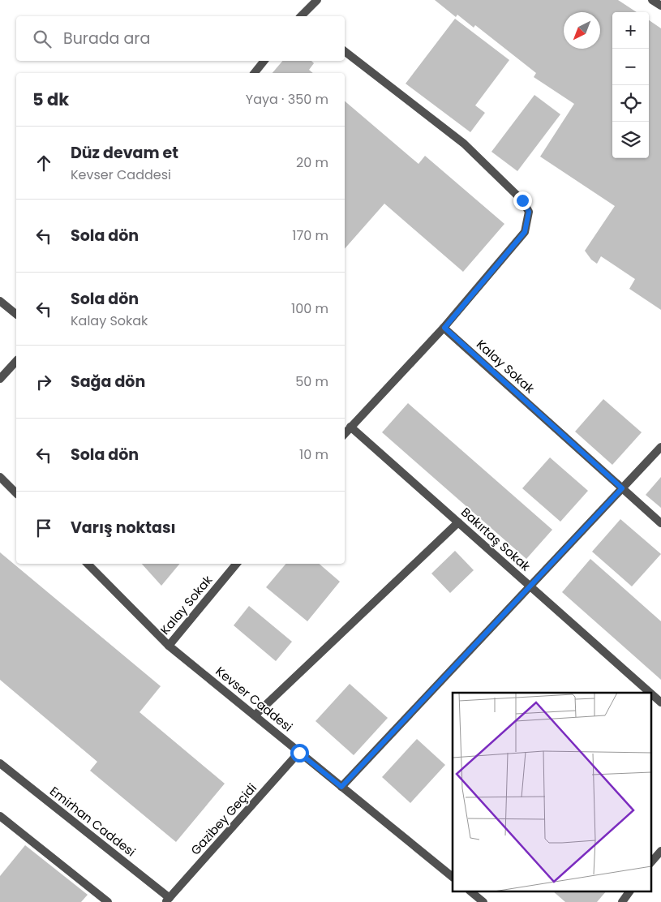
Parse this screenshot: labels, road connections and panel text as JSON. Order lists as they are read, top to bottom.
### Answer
{
  "streets": {
    "street": [
      "Kalay Sokak",
      "Bakırtaş Sokak",
      "Kevser Caddesi",
      "Gazibey Geçidi",
      "Emirhan Caddesi"
    ]
  },
  "crossings": [
    ["Kalay Sokak", "Kevser Caddesi"],
    ["Kevser Caddesi", "Gazibey Geçidi"],
    ["Gazibey Geçidi", "Emirhan Caddesi"]
  ],
  "north": "bottom left",
  "page": {
    "map_buttons": ["+", "−"],
    "search": "Burada ara",
    "heading": ["5 dk", "Yaya · 350 m"],
    "list": [
      ["Düz devam et", "Kevser Caddesi", "20 m"],
      ["Sola dön", "170 m"],
      ["Sola dön", "Kalay Sokak", "100 m"],
      ["Sağa dön", "50 m"],
      ["Sola dön", "10 m"],
      "Varış noktası"
    ]
  }
}
